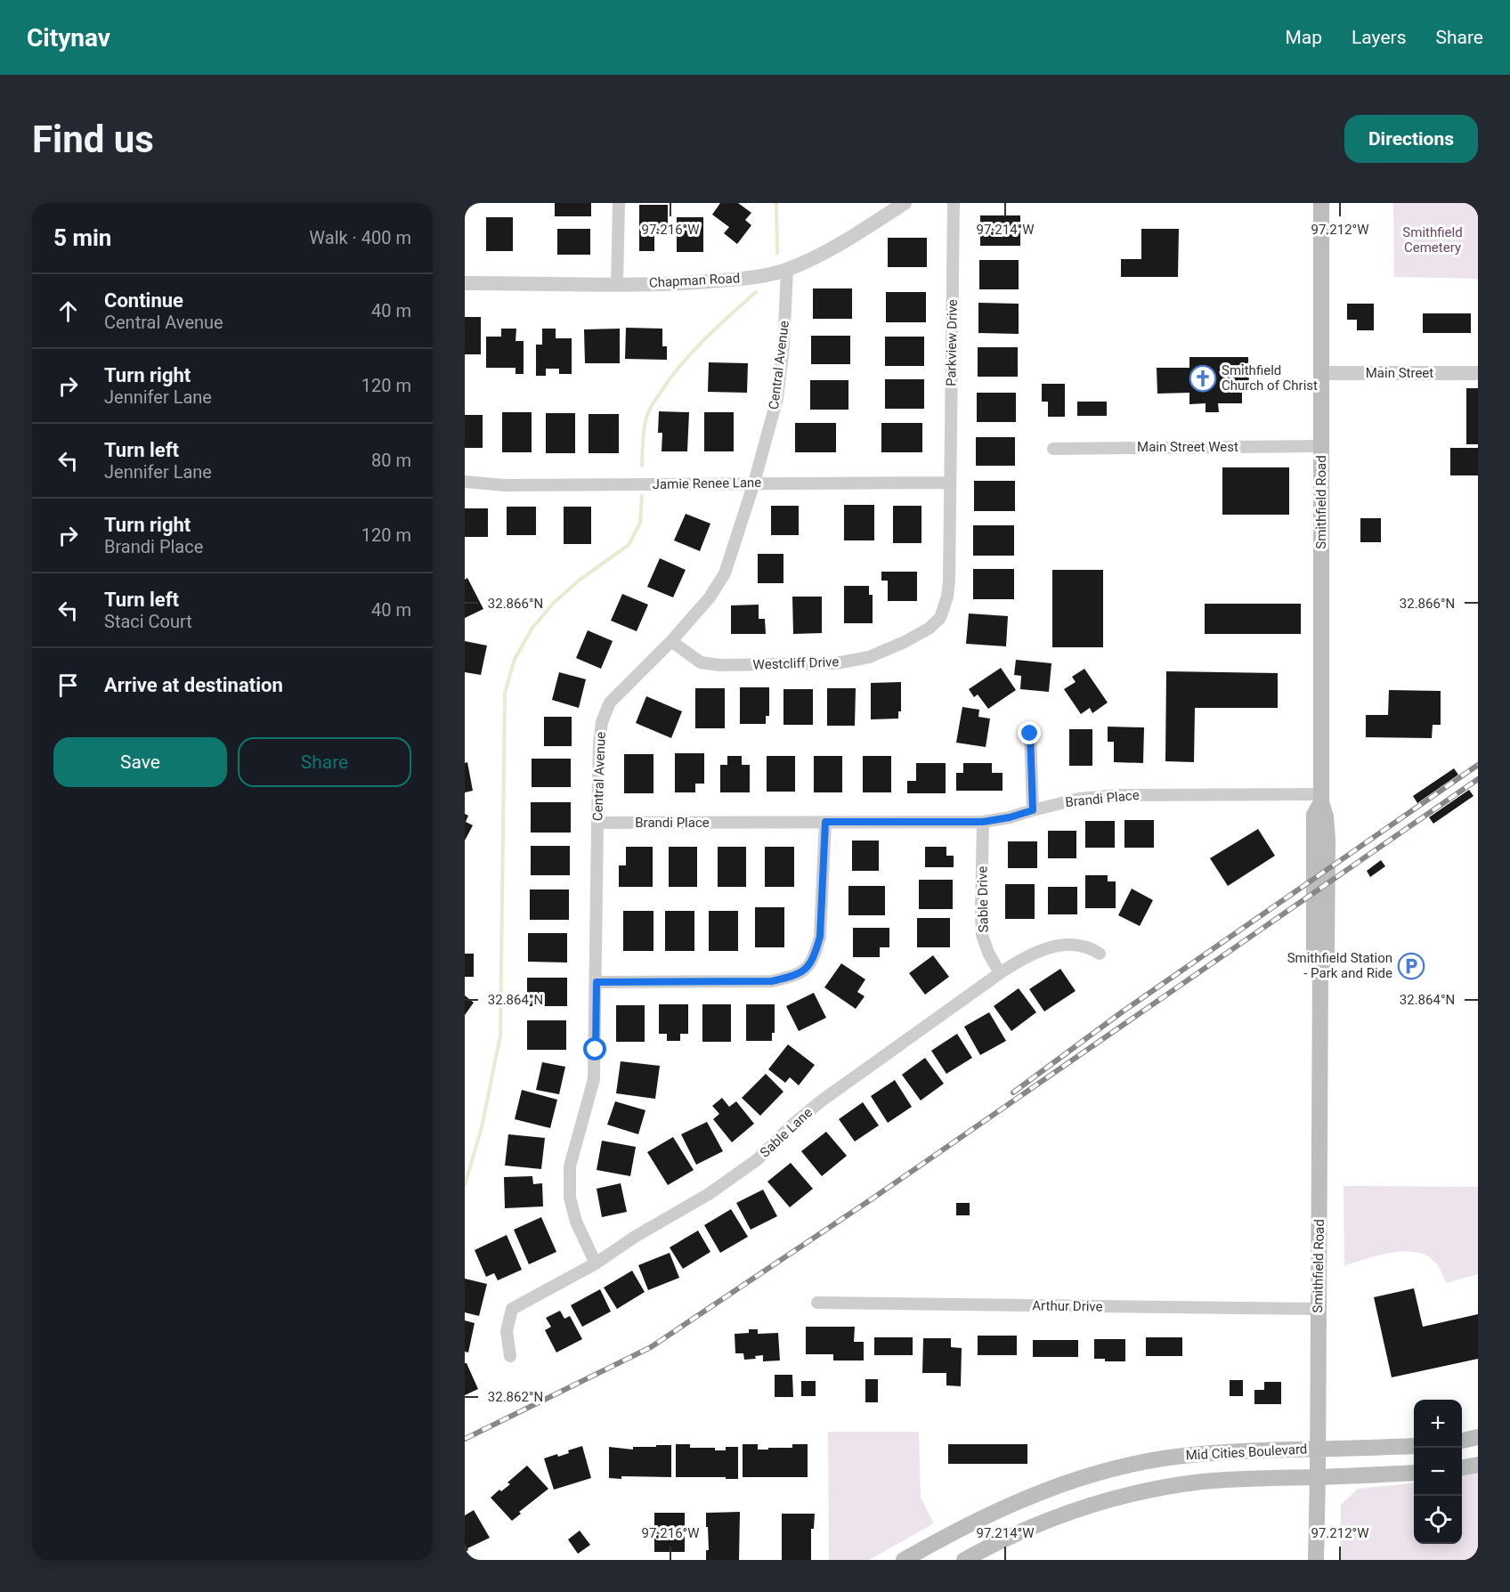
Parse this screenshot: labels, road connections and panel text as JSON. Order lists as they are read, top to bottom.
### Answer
{
  "streets": {
    "main road": ["Smithfield Road", "Mid Cities Boulevard"],
    "street": [
      "Chapman Road",
      "Parkview Drive",
      "Central Avenue",
      "Main Street",
      "Main Street West",
      "Jamie Renee Lane",
      "Westcliff Drive",
      "Brandi Place",
      "Sable Drive",
      "Sable Lane",
      "Arthur Drive"
    ]
  },
  "crossings": [
    ["Chapman Road", "Central Avenue"],
    ["Parkview Drive", "Jamie Renee Lane"],
    ["Parkview Drive", "Westcliff Drive"],
    ["Central Avenue", "Jamie Renee Lane"],
    ["Central Avenue", "Westcliff Drive"],
    ["Central Avenue", "Brandi Place"],
    ["Central Avenue", "Sable Lane"],
    ["Main Street", "Smithfield Road"],
    ["Main Street West", "Smithfield Road"],
    ["Jamie Renee Lane", "Westcliff Drive"],
    ["Smithfield Road", "Brandi Place"],
    ["Smithfield Road", "Arthur Drive"],
    ["Smithfield Road", "Mid Cities Boulevard"],
    ["Brandi Place", "Sable Drive"],
    ["Sable Drive", "Sable Lane"]
  ],
  "parks": ["Smithfield Cemetery"],
  "places": {
    "church": ["Smithfield Church of Christ"],
    "parking": ["Smithfield Station - Park and Ride"]
  },
  "page": {
    "header": "Citynav",
    "nav": ["Map", "Layers", "Share"],
    "buttons": [
      "Directions",
      ["Save", "Share"]
    ],
    "title": "Find us",
    "heading": ["5 min", "Walk · 400 m"],
    "list": [
      ["Continue", "Central Avenue", "40 m"],
      ["Turn right", "Jennifer Lane", "120 m"],
      ["Turn left", "Jennifer Lane", "80 m"],
      ["Turn right", "Brandi Place", "120 m"],
      ["Turn left", "Staci Court", "40 m"],
      "Arrive at destination"
    ],
    "map_buttons": ["+", "−"]
  },
  "coordinates": [
    "97.216°W",
    "97.214°W",
    "97.212°W",
    "32.866°N",
    "32.864°N",
    "32.862°N"
  ]
}
